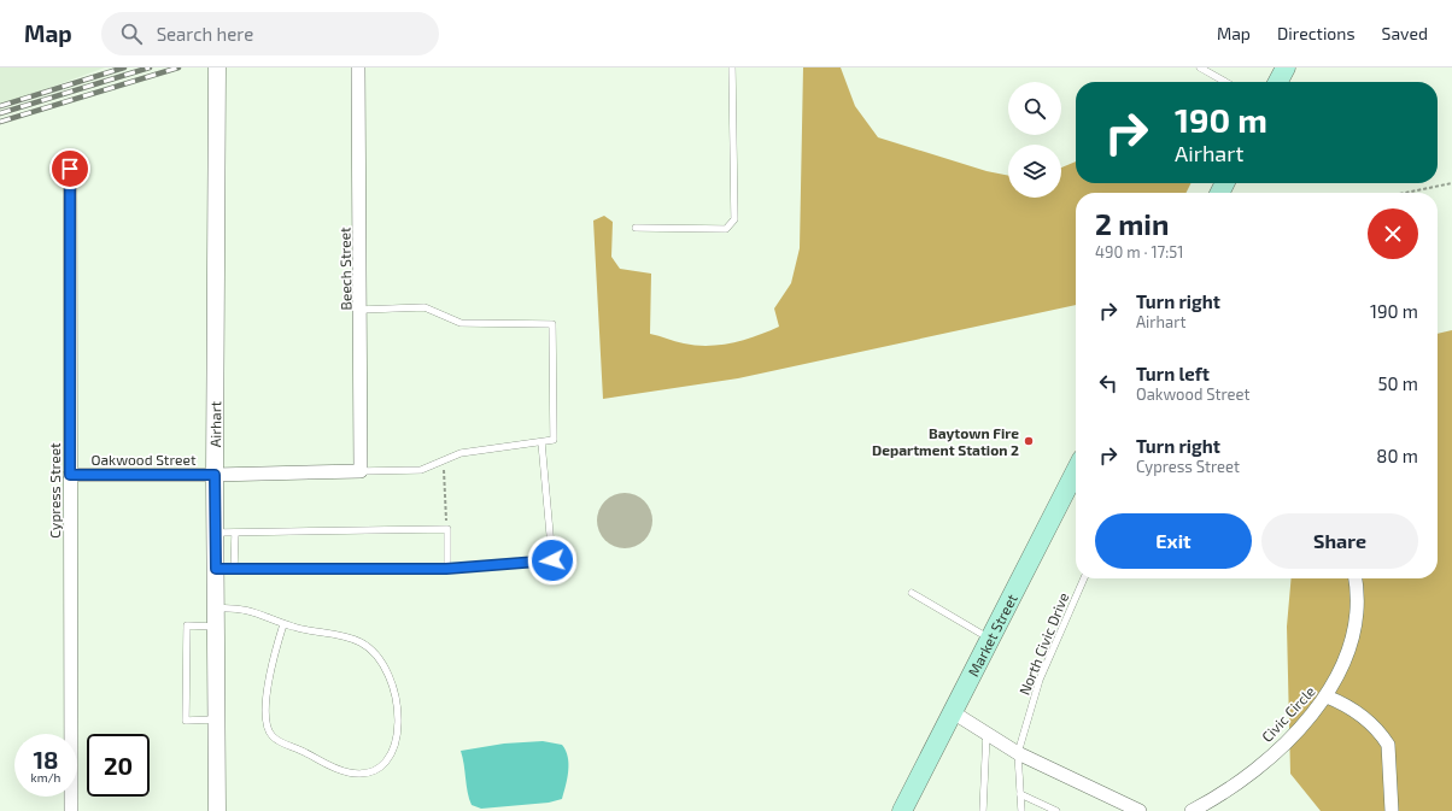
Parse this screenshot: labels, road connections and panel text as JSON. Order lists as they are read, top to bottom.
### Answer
{
  "streets": {
    "main road": ["Market Street"],
    "street": [
      "Beech Street",
      "Airhart",
      "Oakwood Street",
      "Cypress Street",
      "Civic Circle"
    ],
    "lane": ["North Civic Drive"]
  },
  "crossings": [
    ["Beech Street", "Oakwood Street"],
    ["Airhart", "Oakwood Street"],
    ["Oakwood Street", "Cypress Street"]
  ],
  "places": ["Baytown Fire Department Station 2"],
  "page": {
    "header": "Map",
    "search": "Search here",
    "nav": ["Map", "Directions", "Saved"],
    "turn": ["190 m", "Airhart"],
    "heading": ["2 min", "490 m · 17:51"],
    "list": [
      {
        "name": "Turn right",
        "note": "Airhart",
        "value": "190 m"
      },
      {
        "name": "Turn left",
        "note": "Oakwood Street",
        "value": "50 m"
      },
      {
        "name": "Turn right",
        "note": "Cypress Street",
        "value": "80 m"
      }
    ],
    "buttons": ["Exit", "Share"],
    "speed": "18 km/h",
    "limit": "20"
  }
}
